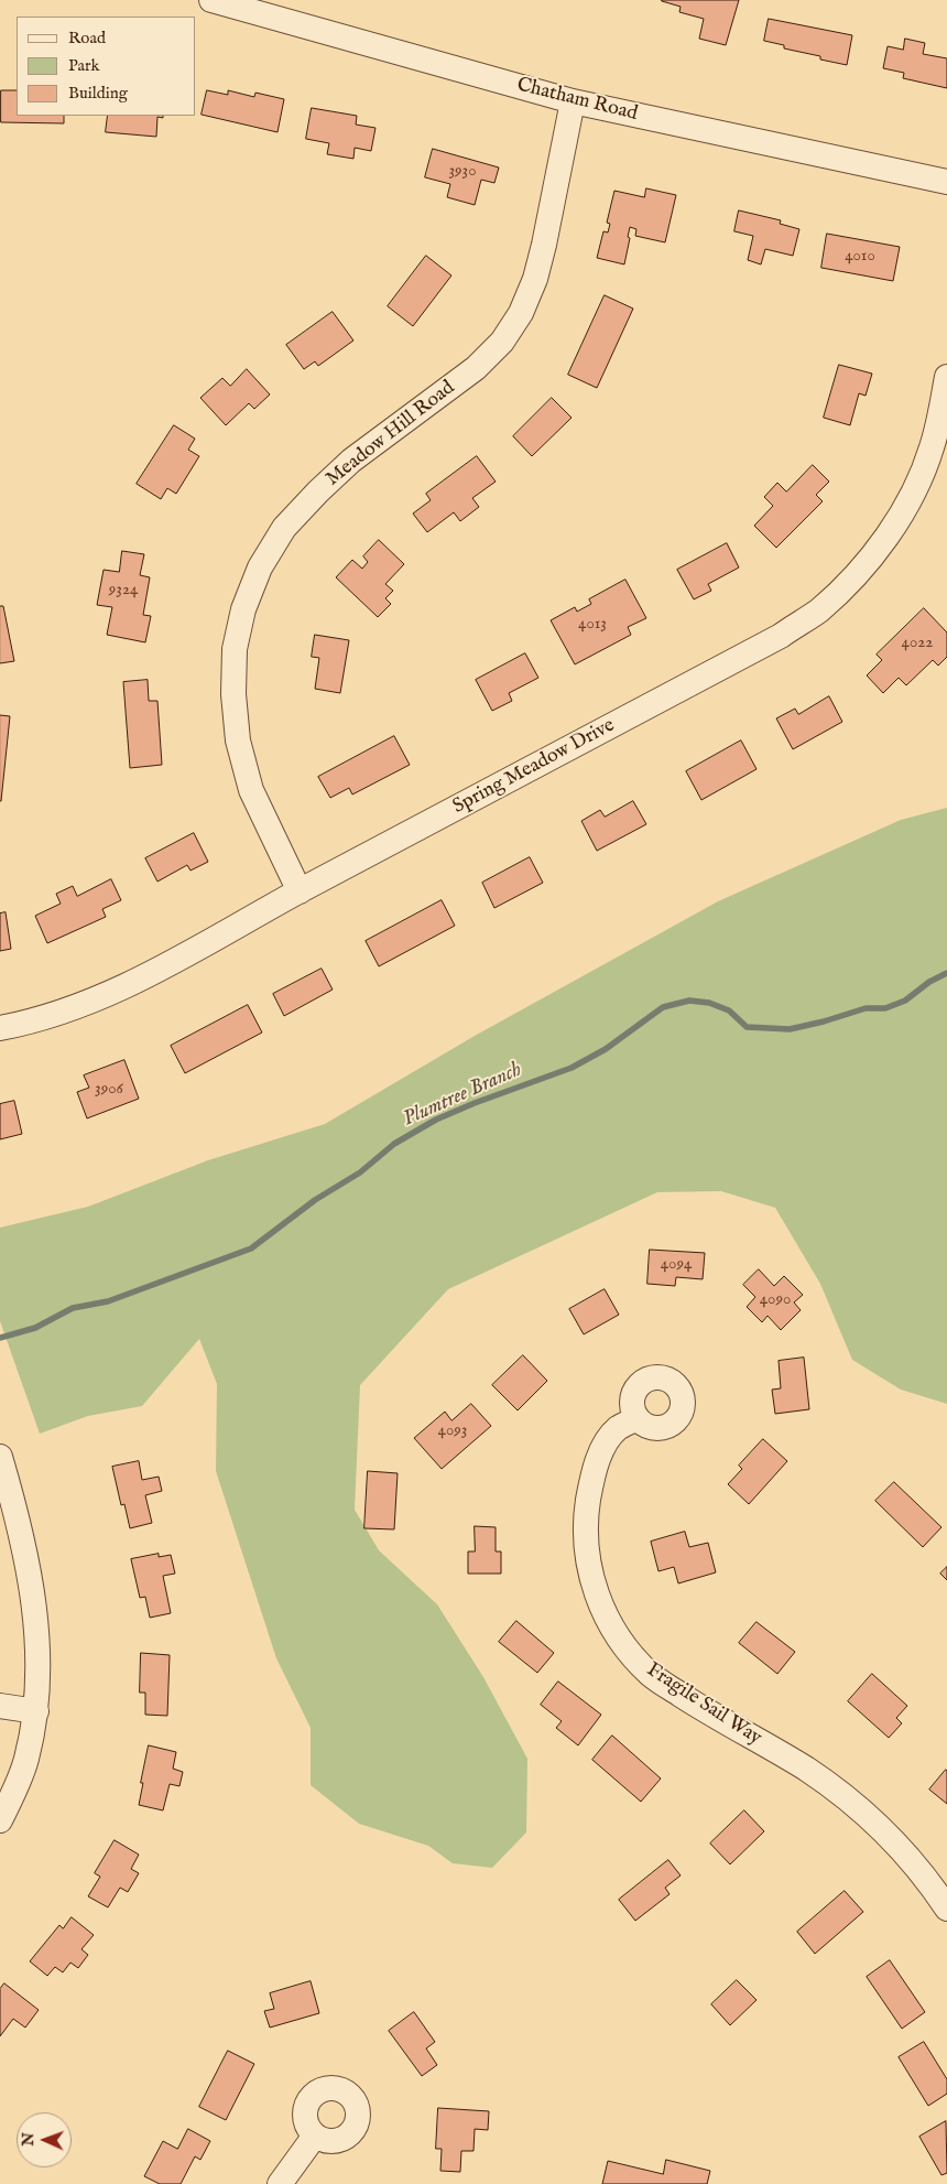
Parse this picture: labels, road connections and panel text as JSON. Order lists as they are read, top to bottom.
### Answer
{
  "streets": {
    "street": [
      "Chatham Road",
      "Meadow Hill Road",
      "Spring Meadow Drive",
      "Fragile Sail Way"
    ]
  },
  "crossings": [
    ["Chatham Road", "Meadow Hill Road"],
    ["Meadow Hill Road", "Spring Meadow Drive"]
  ],
  "water": ["Plumtree Branch"],
  "house_numbers": [
    "3930",
    "4010",
    "9324",
    "4013",
    "4022",
    "3906",
    "4094",
    "4090",
    "4093"
  ],
  "legend": ["Road", "Park", "Building"],
  "north": "left"
}
